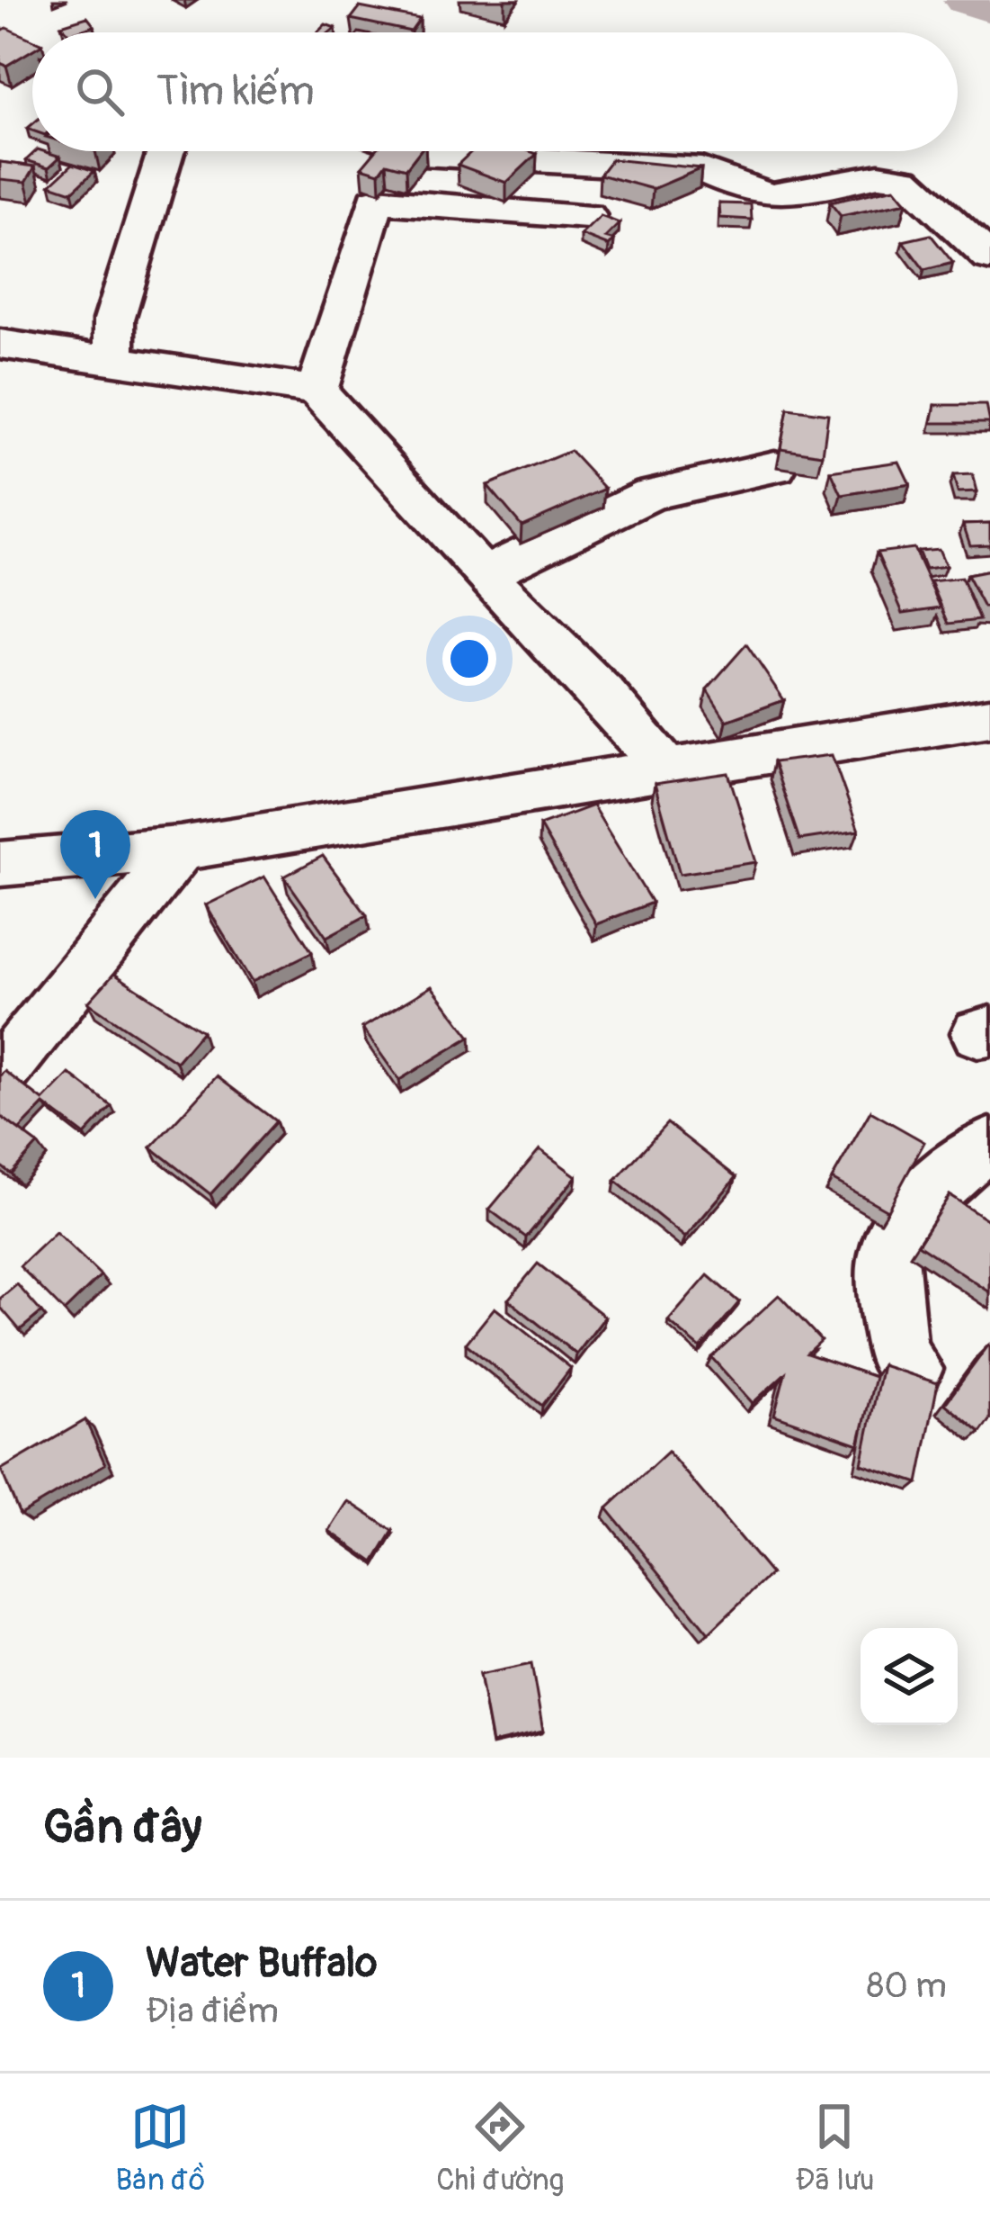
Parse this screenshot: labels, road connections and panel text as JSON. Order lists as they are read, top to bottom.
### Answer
{
  "page": {
    "search": "Tìm kiếm",
    "pins": "1",
    "heading": "Gần đây",
    "list": [
      {
        "mark": "1",
        "name": "Water Buffalo",
        "note": "Địa điểm",
        "value": "80 m"
      }
    ],
    "nav": ["Bản đồ", "Chỉ đường", "Đã lưu"]
  }
}
